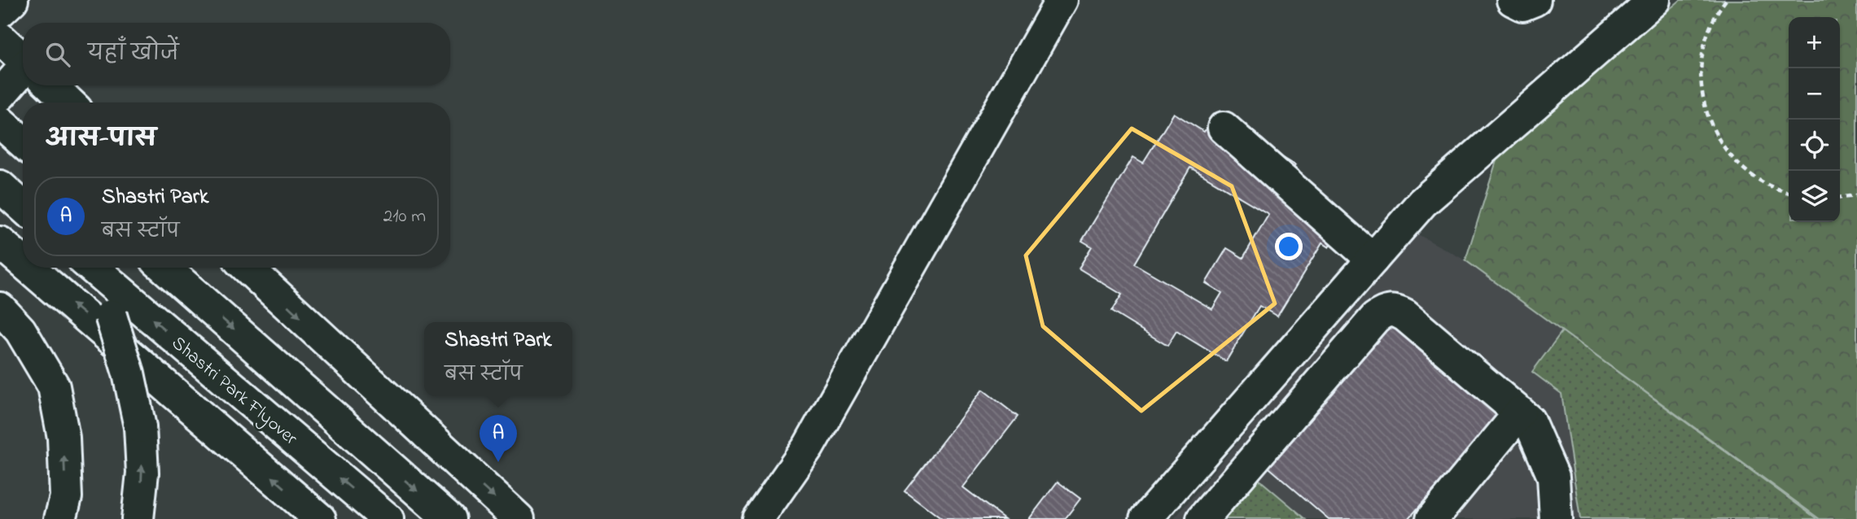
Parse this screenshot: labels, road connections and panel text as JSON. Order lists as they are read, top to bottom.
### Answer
{
  "streets": {
    "main road": ["Shastri Park Flyover"]
  },
  "page": {
    "map_buttons": ["+", "−"],
    "search": "यहाँ खोजें",
    "heading": "आस-पास",
    "list": [
      {
        "mark": "A",
        "name": "Shastri Park",
        "note": "बस स्टॉप",
        "value": "210 m"
      }
    ],
    "popup": ["Shastri Park", "बस स्टॉप"],
    "pins": "A"
  }
}
